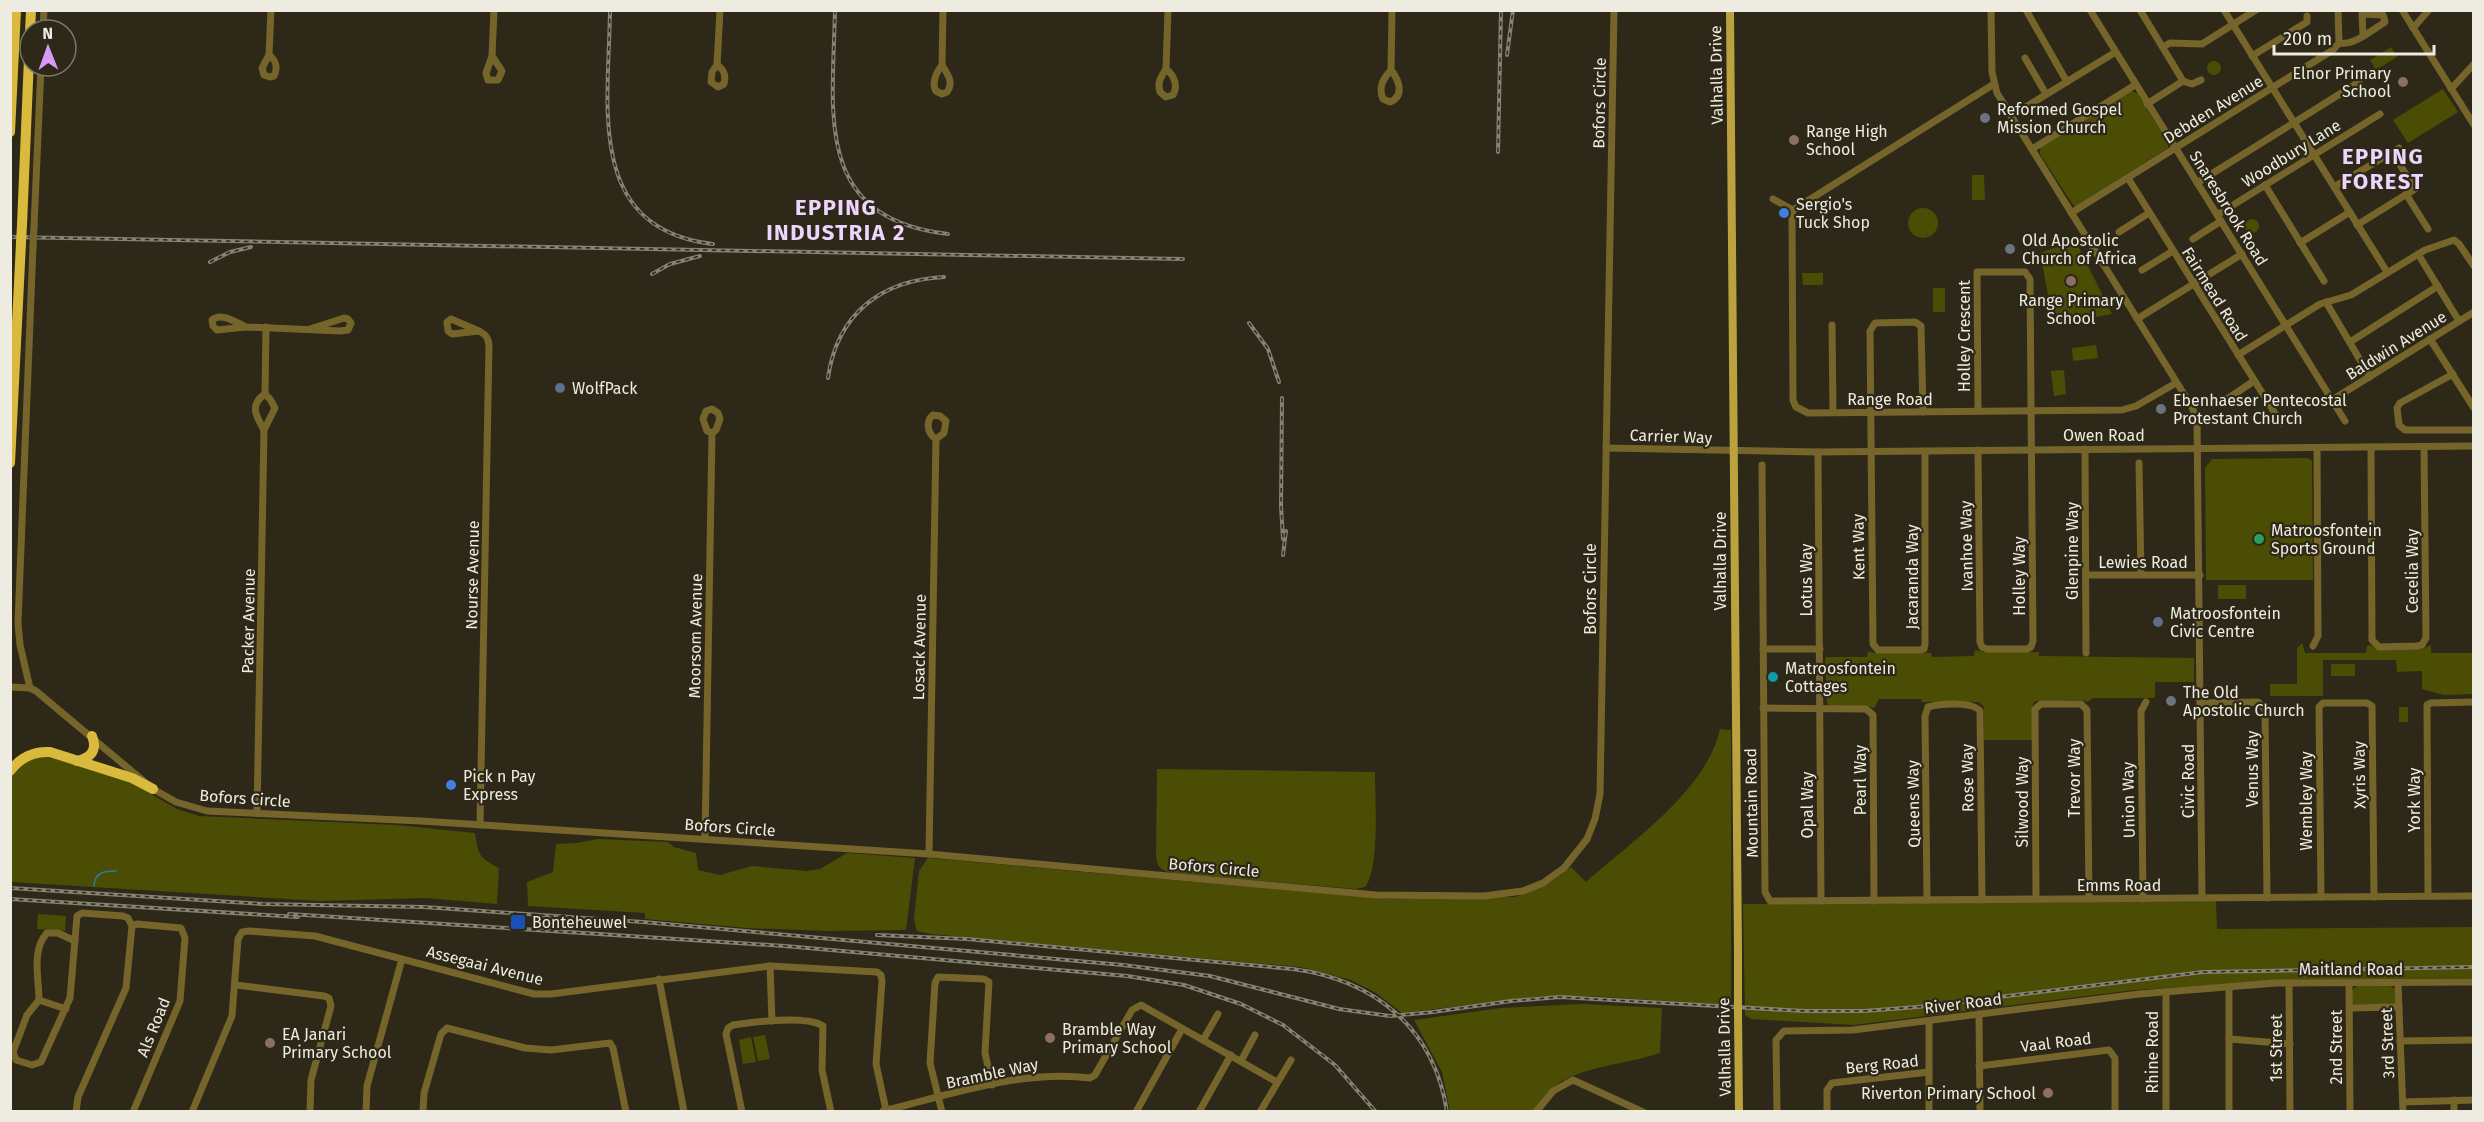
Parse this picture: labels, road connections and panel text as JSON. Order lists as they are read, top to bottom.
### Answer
{
  "streets": {
    "main road": ["Valhalla Drive"],
    "street": [
      "Bofors Circle",
      "Debden Avenue",
      "Woodbury Lane",
      "Snaresbrook Road",
      "Fairmead Road",
      "Holley Crescent",
      "Baldwin Avenue",
      "Range Road",
      "Owen Road",
      "Carrier Way",
      "Ivanhoe Way",
      "Kent Way",
      "Glenpine Way",
      "Lewies Road",
      "Cecelia Way",
      "Nourse Avenue",
      "Holley Way",
      "Jacaranda Way",
      "Lotus Way",
      "Packer Avenue",
      "Moorsom Avenue",
      "Losack Avenue",
      "Venus Way",
      "Xyris Way",
      "Rose Way",
      "Trevor Way",
      "Pearl Way",
      "Civic Road",
      "Union Way",
      "York Way",
      "Wembley Way",
      "Silwood Way",
      "Mountain Road",
      "Queens Way",
      "Opal Way",
      "Emms Road",
      "Assegaai Avenue",
      "Maitland Road",
      "River Road",
      "Als Road",
      "Vaal Road",
      "3rd Street",
      "2nd Street",
      "1st Street",
      "Rhine Road",
      "Berg Road",
      "Bramble Way"
    ]
  },
  "crossings": [
    ["Valhalla Drive", "Owen Road"],
    ["Valhalla Drive", "Carrier Way"],
    ["Bofors Circle", "Carrier Way"],
    ["Bofors Circle", "Nourse Avenue"],
    ["Bofors Circle", "Packer Avenue"],
    ["Bofors Circle", "Moorsom Avenue"],
    ["Bofors Circle", "Losack Avenue"],
    ["Debden Avenue", "Snaresbrook Road"],
    ["Debden Avenue", "Fairmead Road"],
    ["Debden Avenue", "Civic Road"],
    ["Woodbury Lane", "Snaresbrook Road"],
    ["Snaresbrook Road", "Baldwin Avenue"],
    ["Holley Crescent", "Range Road"],
    ["Holley Crescent", "Owen Road"],
    ["Holley Crescent", "Holley Way"],
    ["Range Road", "Kent Way"],
    ["Range Road", "Civic Road"],
    ["Owen Road", "Carrier Way"],
    ["Owen Road", "Ivanhoe Way"],
    ["Owen Road", "Kent Way"],
    ["Owen Road", "Glenpine Way"],
    ["Owen Road", "Cecelia Way"],
    ["Owen Road", "Holley Way"],
    ["Owen Road", "Jacaranda Way"],
    ["Owen Road", "Lotus Way"],
    ["Owen Road", "Civic Road"],
    ["Ivanhoe Way", "Holley Way"],
    ["Kent Way", "Jacaranda Way"],
    ["Glenpine Way", "Lewies Road"],
    ["Lewies Road", "Civic Road"],
    ["Lotus Way", "Pearl Way"],
    ["Lotus Way", "Opal Way"],
    ["Venus Way", "Civic Road"],
    ["Venus Way", "Emms Road"],
    ["Xyris Way", "Wembley Way"],
    ["Xyris Way", "Emms Road"],
    ["Rose Way", "Queens Way"],
    ["Rose Way", "Emms Road"],
    ["Trevor Way", "Silwood Way"],
    ["Trevor Way", "Emms Road"],
    ["Pearl Way", "Opal Way"],
    ["Pearl Way", "Emms Road"],
    ["Civic Road", "Emms Road"],
    ["Union Way", "Emms Road"],
    ["York Way", "Emms Road"],
    ["Wembley Way", "Emms Road"],
    ["Silwood Way", "Emms Road"],
    ["Mountain Road", "Emms Road"],
    ["Queens Way", "Emms Road"],
    ["Opal Way", "Emms Road"],
    ["Assegaai Avenue", "Bramble Way"],
    ["Maitland Road", "River Road"],
    ["Maitland Road", "3rd Street"],
    ["Maitland Road", "2nd Street"],
    ["Maitland Road", "1st Street"],
    ["River Road", "Rhine Road"]
  ],
  "districts": ["EPPING FOREST", "EPPING INDUSTRIA 2"],
  "places": {
    "other": [
      "Elnor Primary School",
      "Reformed Gospel Mission Church",
      "Range High School",
      "Sergio's Tuck Shop",
      "Old Apostolic Church of Africa",
      "Range Primary School",
      "WolfPack",
      "Ebenhaeser Pentecostal Protestant Church",
      "Matroosfontein Sports Ground",
      "Matroosfontein Civic Centre",
      "Matroosfontein Cottages",
      "The Old Apostolic Church",
      "Pick n Pay Express",
      "Bramble Way Primary School",
      "EA Janari Primary School",
      "Riverton Primary School"
    ],
    "transit": ["Bonteheuwel"]
  },
  "scale_bar": "200 m",
  "north": "top"
}
